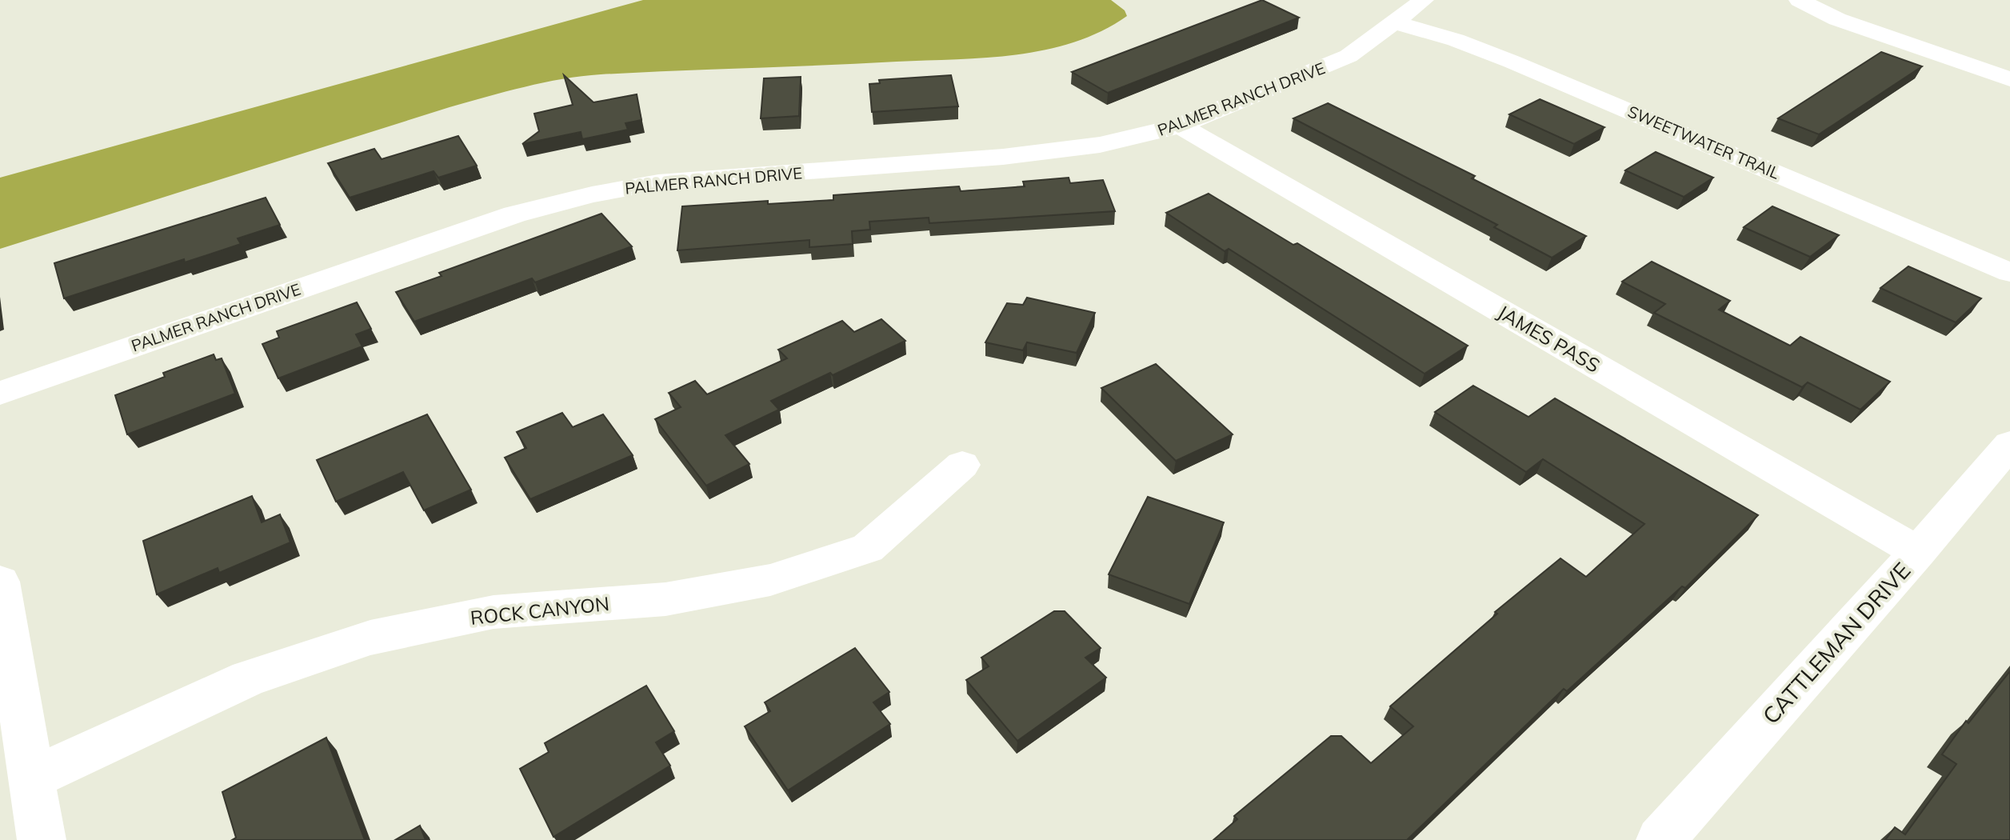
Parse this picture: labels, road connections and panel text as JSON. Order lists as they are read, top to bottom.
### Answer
{
  "streets": {
    "street": [
      "PALMER RANCH DRIVE",
      "SWEETWATER TRAIL",
      "JAMES PASS",
      "ROCK CANYON",
      "CATTLEMAN DRIVE"
    ]
  },
  "crossings": [
    ["PALMER RANCH DRIVE", "SWEETWATER TRAIL"],
    ["PALMER RANCH DRIVE", "JAMES PASS"],
    ["JAMES PASS", "CATTLEMAN DRIVE"]
  ]
}
